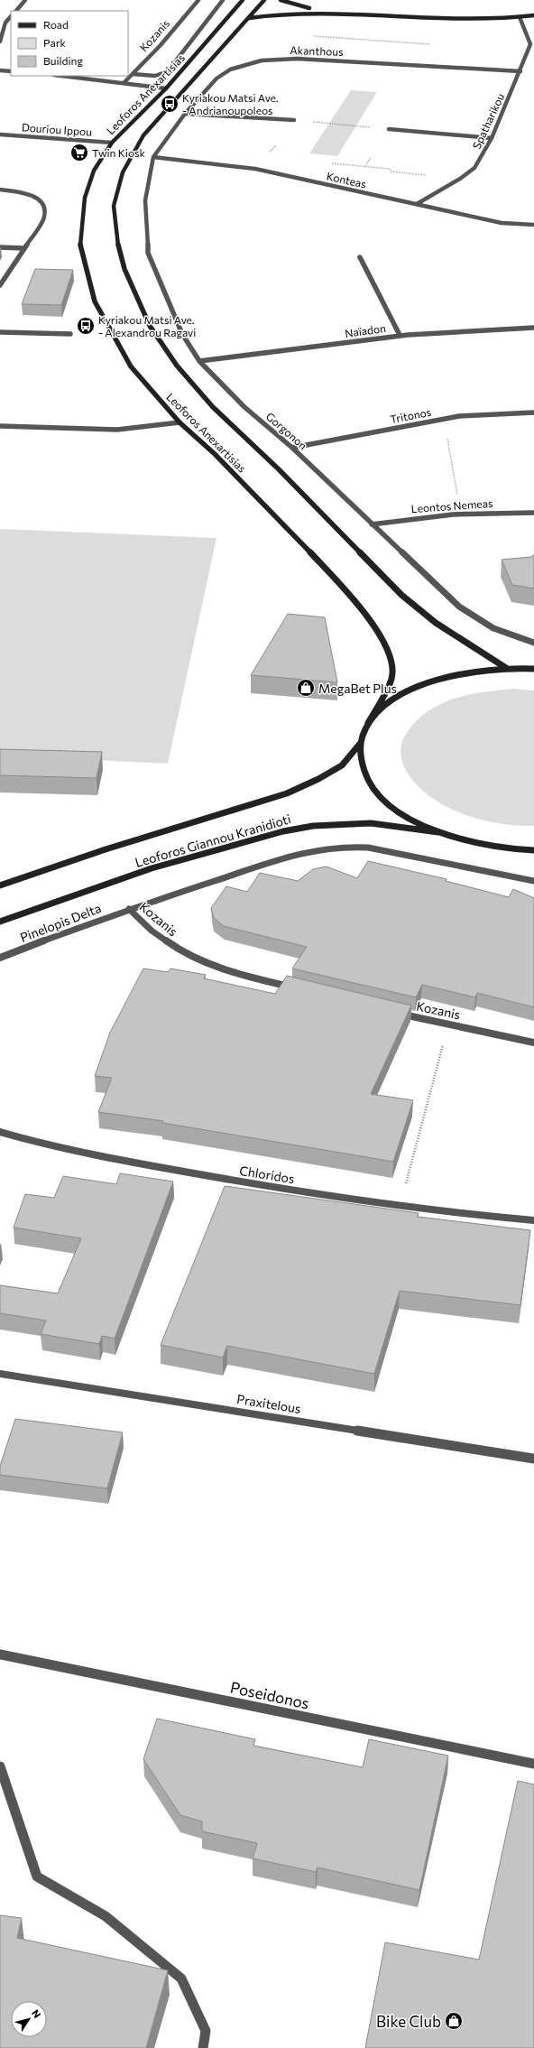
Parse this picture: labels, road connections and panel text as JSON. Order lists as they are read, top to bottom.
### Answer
{
  "streets": {
    "main road": ["Leoforos Anexartisias", "Leoforos Giannou Kranidioti"],
    "street": [
      "Kozanis",
      "Akanthous",
      "Spatharikou",
      "Douriou Ippou",
      "Konteas",
      "Naïadon",
      "Tritonos",
      "Gorgonon",
      "Leontos Nemeas",
      "Pinelopis Delta",
      "Chloridos",
      "Praxitelous",
      "Poseidonos"
    ]
  },
  "crossings": [
    ["Kozanis", "Pinelopis Delta"],
    ["Akanthous", "Spatharikou"],
    ["Akanthous", "Konteas"],
    ["Akanthous", "Gorgonon"],
    ["Leoforos Anexartisias", "Douriou Ippou"],
    ["Leoforos Anexartisias", "Leoforos Giannou Kranidioti"],
    ["Spatharikou", "Konteas"],
    ["Konteas", "Gorgonon"],
    ["Naïadon", "Gorgonon"],
    ["Tritonos", "Gorgonon"],
    ["Gorgonon", "Leontos Nemeas"]
  ],
  "places": {
    "bus stop": ["Kyriakou Matsi Ave. - Andrianoupoleos", "Kyriakou Matsi Ave. - Alexandrou Ragavi"],
    "supermarket": ["Twin Kiosk"],
    "shop": ["MegaBet Plus", "Bike Club"]
  },
  "legend": ["Road", "Park", "Building"],
  "north": "top right"
}
